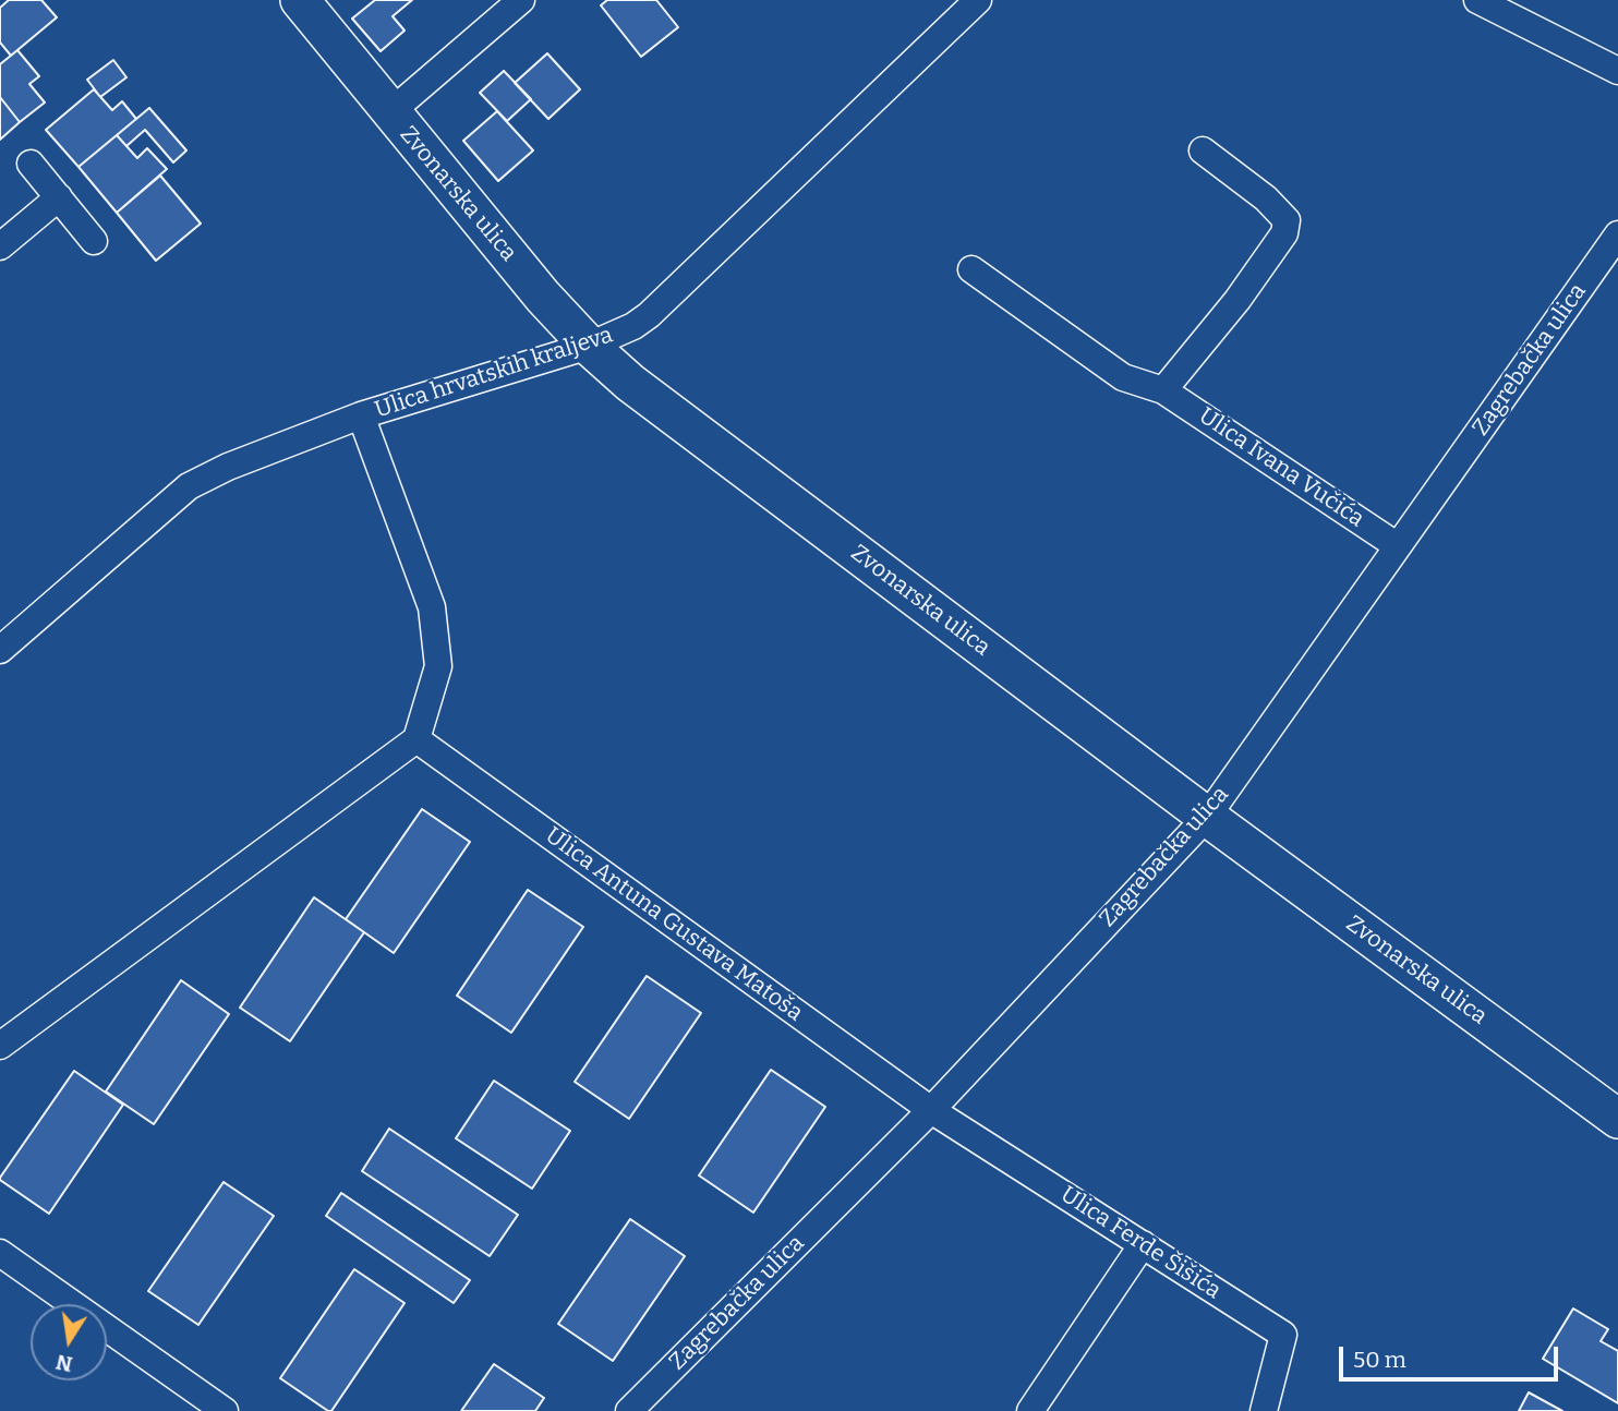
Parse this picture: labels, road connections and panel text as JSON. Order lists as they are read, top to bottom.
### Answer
{
  "streets": {
    "main road": ["Zvonarska ulica"],
    "street": [
      "Zagrebačka ulica",
      "Ulica hrvatskih kraljeva",
      "Ulica Ivana Vučića",
      "Ulica Antuna Gustava Matoša",
      "Ulica Ferde Šišića"
    ]
  },
  "crossings": [
    ["Zvonarska ulica", "Zagrebačka ulica"],
    ["Zvonarska ulica", "Ulica hrvatskih kraljeva"],
    ["Zagrebačka ulica", "Ulica Ivana Vučića"],
    ["Zagrebačka ulica", "Ulica Antuna Gustava Matoša"],
    ["Zagrebačka ulica", "Ulica Ferde Šišića"],
    ["Ulica Antuna Gustava Matoša", "Ulica Ferde Šišića"]
  ],
  "scale_bar": "50 m",
  "north": "bottom"
}
